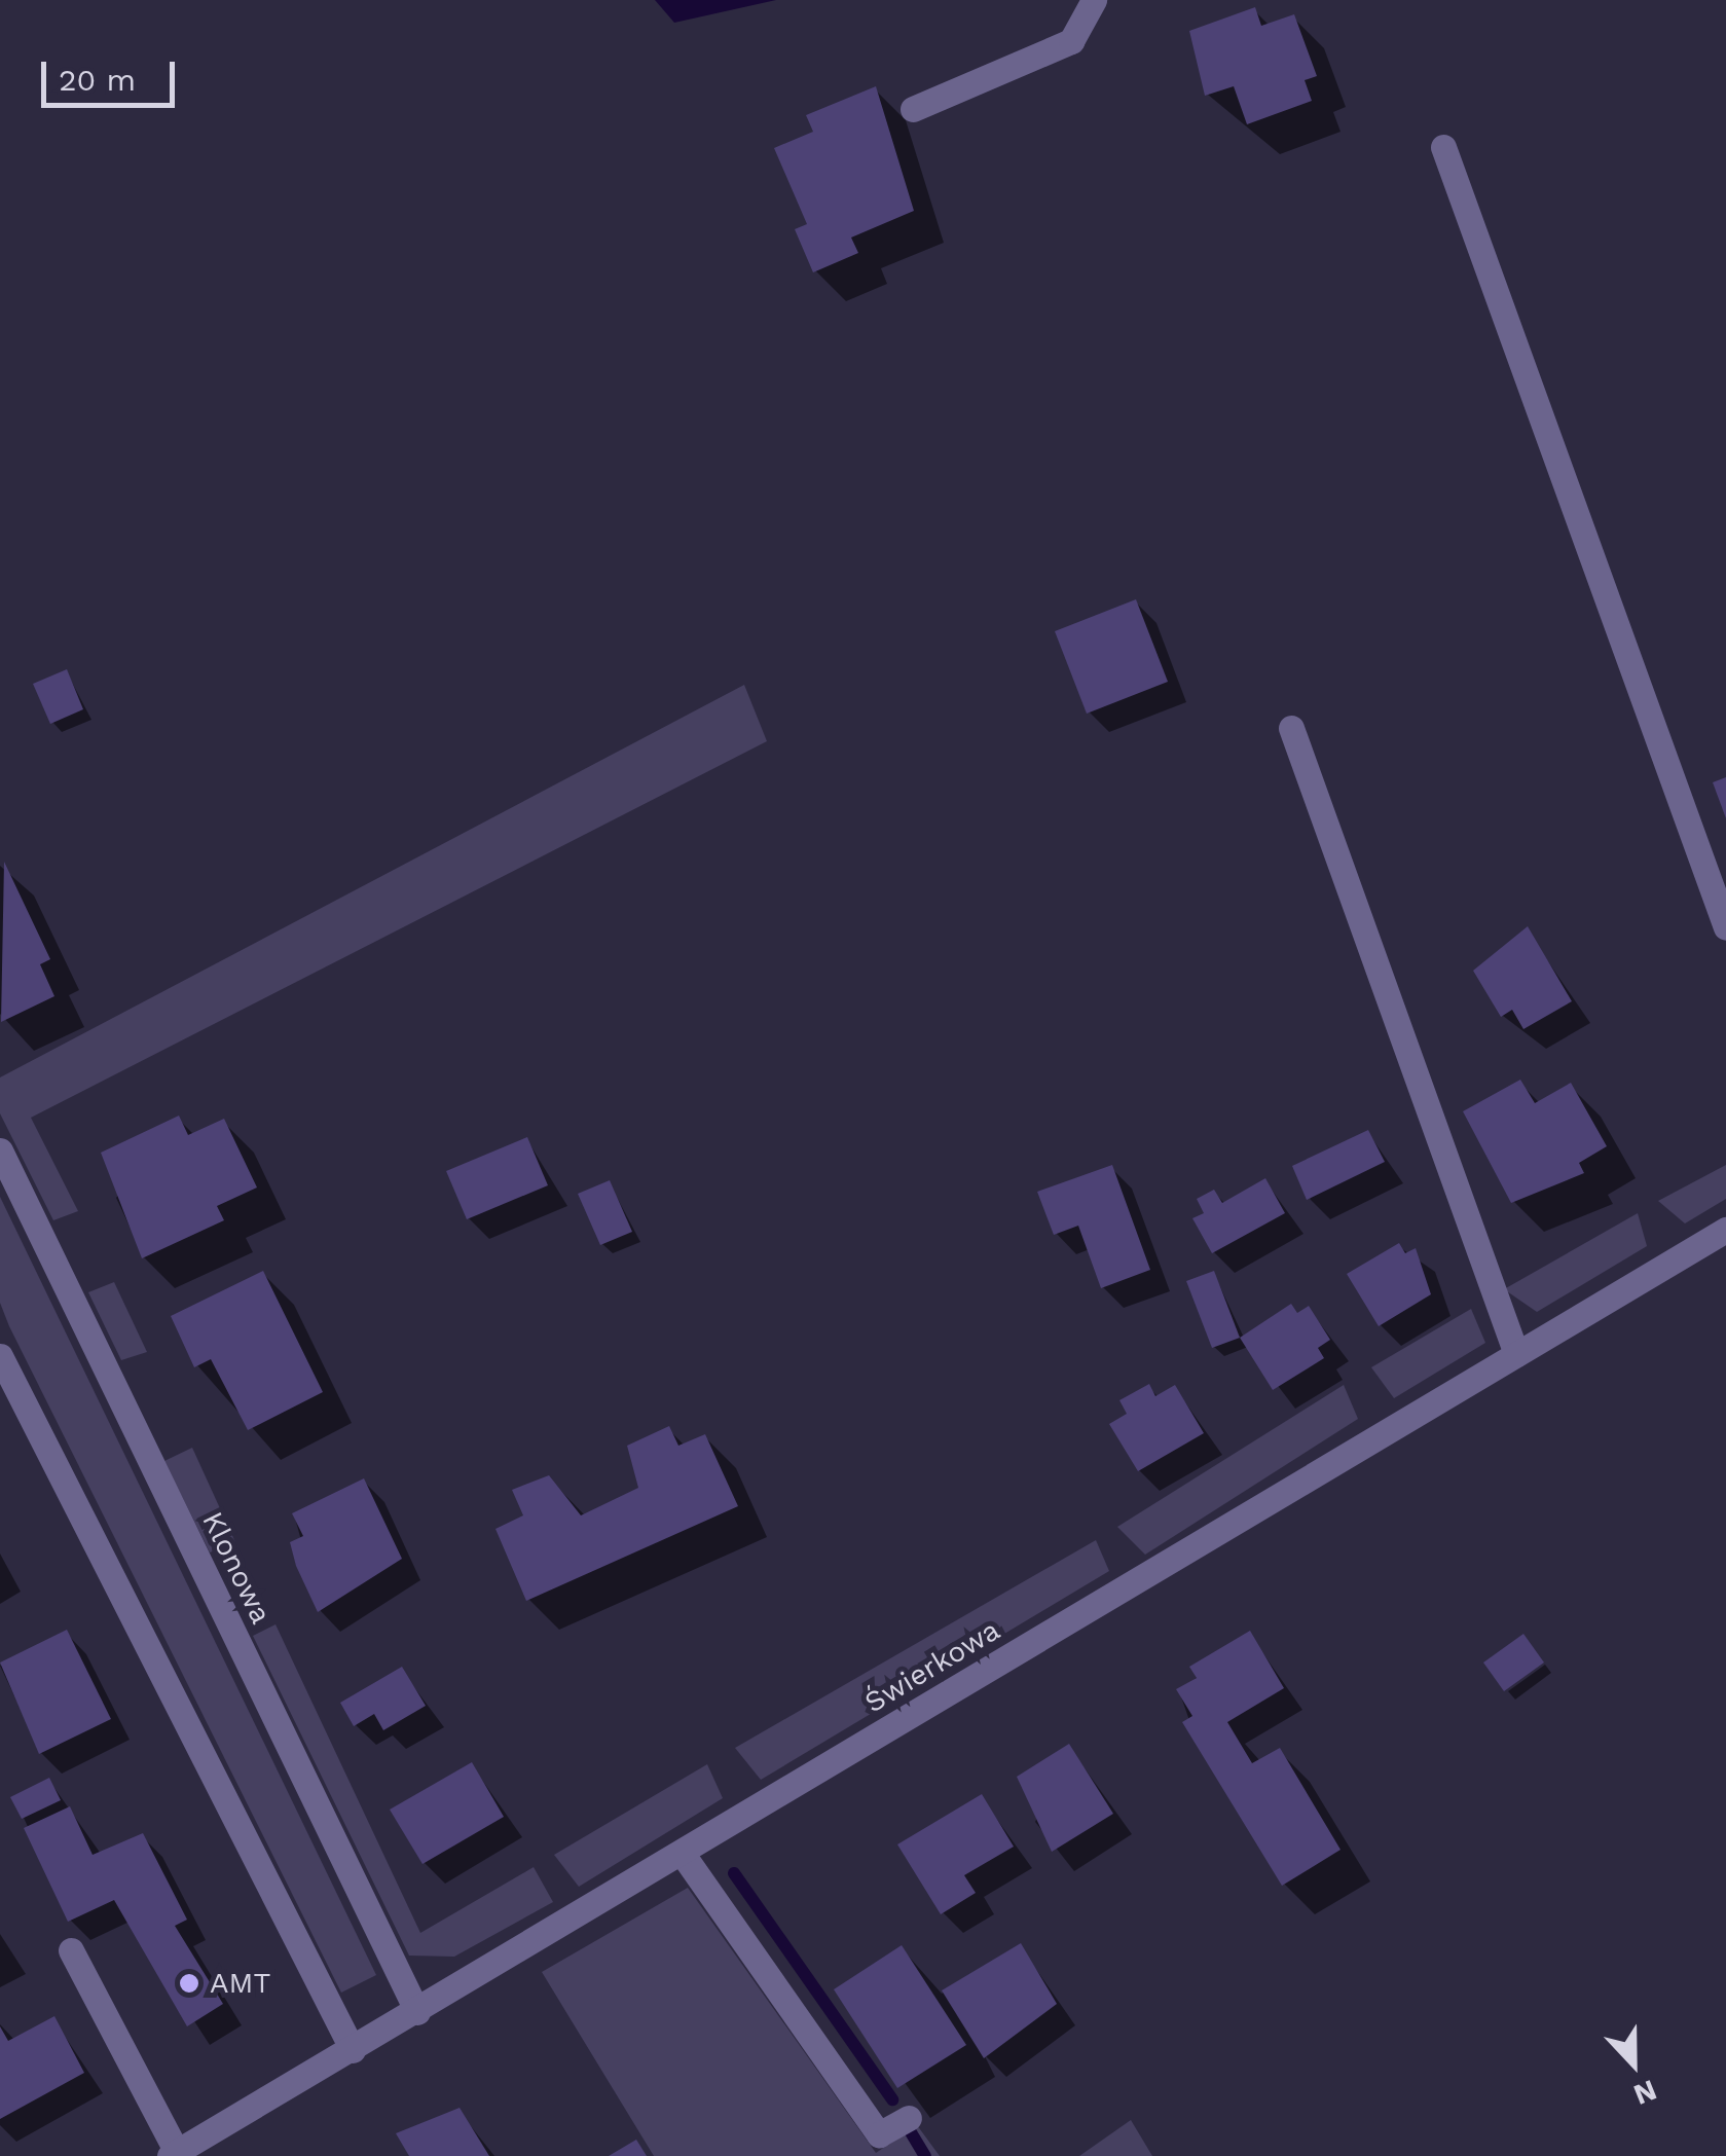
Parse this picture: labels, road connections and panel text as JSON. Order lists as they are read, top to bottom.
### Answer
{
  "streets": {
    "street": ["Klonowa", "Świerkowa"]
  },
  "crossings": [
    ["Klonowa", "Świerkowa"]
  ],
  "places": ["AMT"],
  "scale_bar": "20 m",
  "north": "bottom"
}
